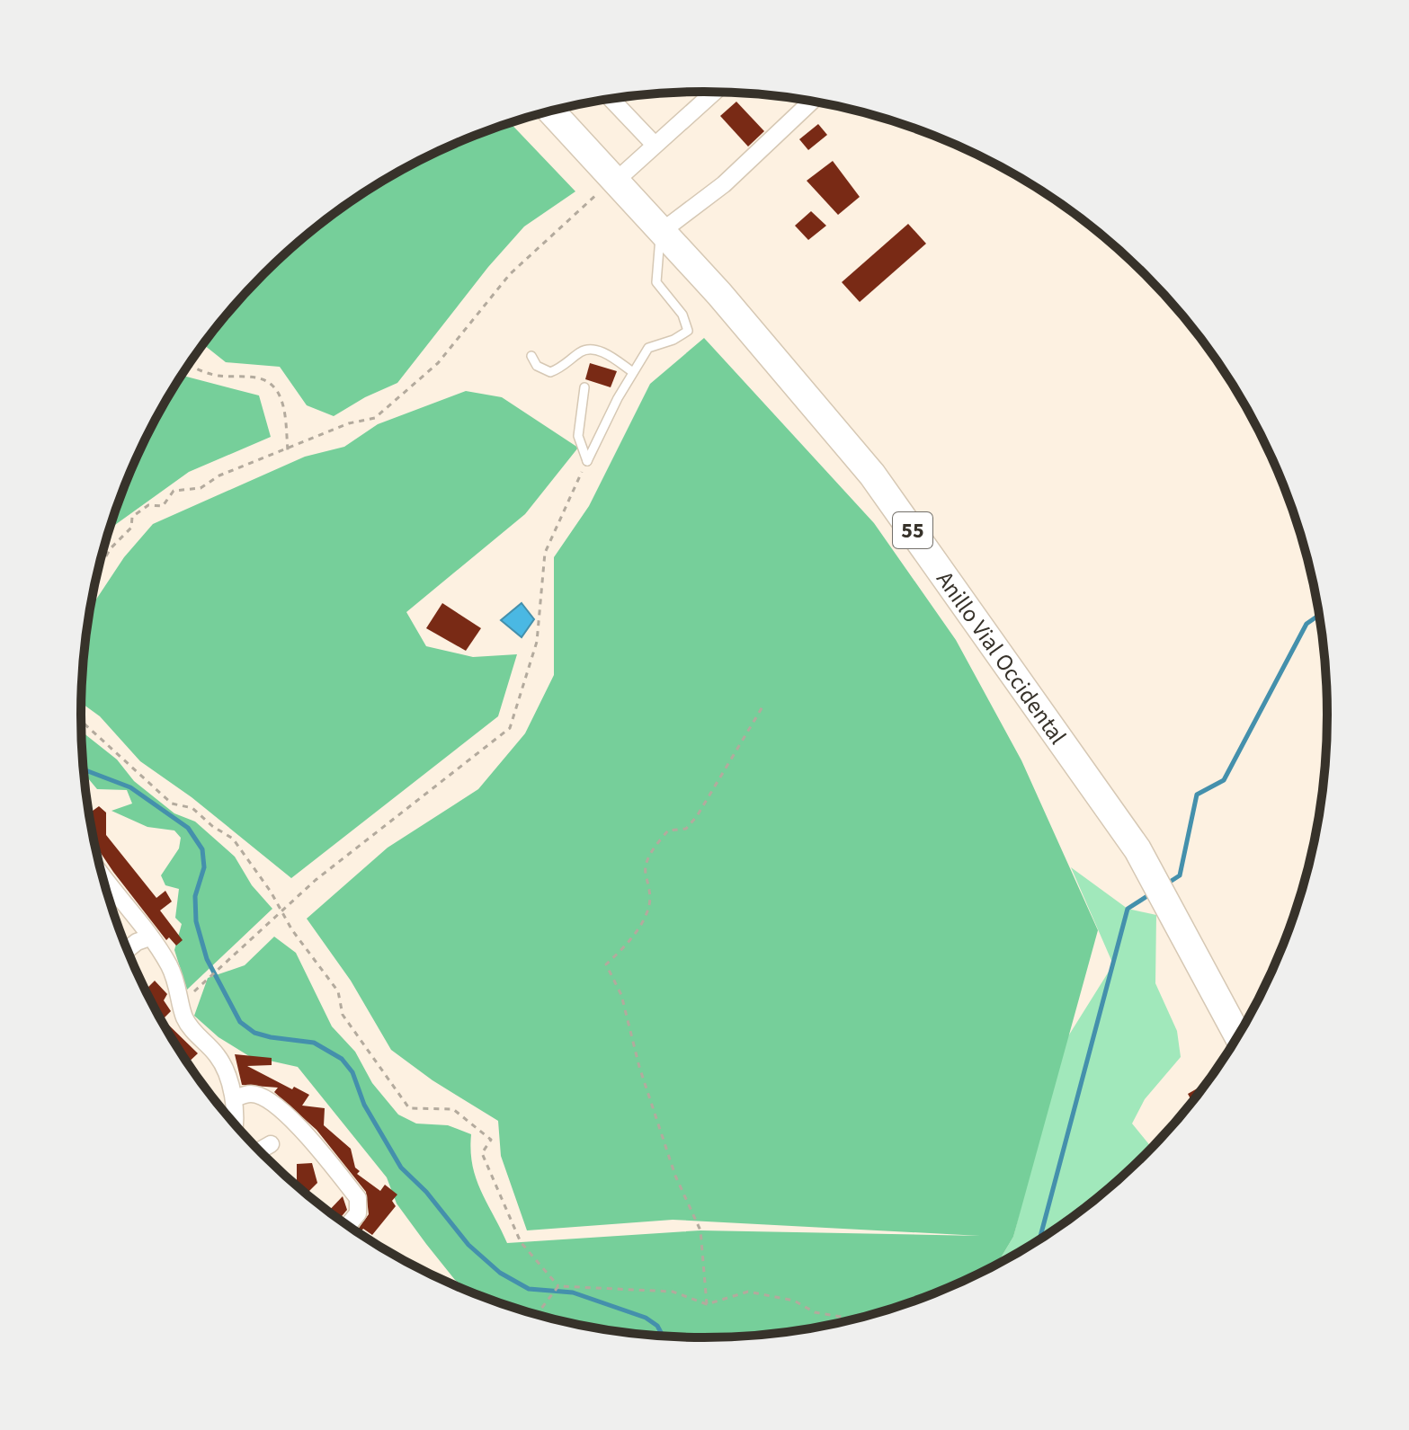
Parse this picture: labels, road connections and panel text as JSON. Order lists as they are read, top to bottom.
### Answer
{
  "streets": {
    "highway": ["55", "Anillo Vial Occidental"]
  }
}
